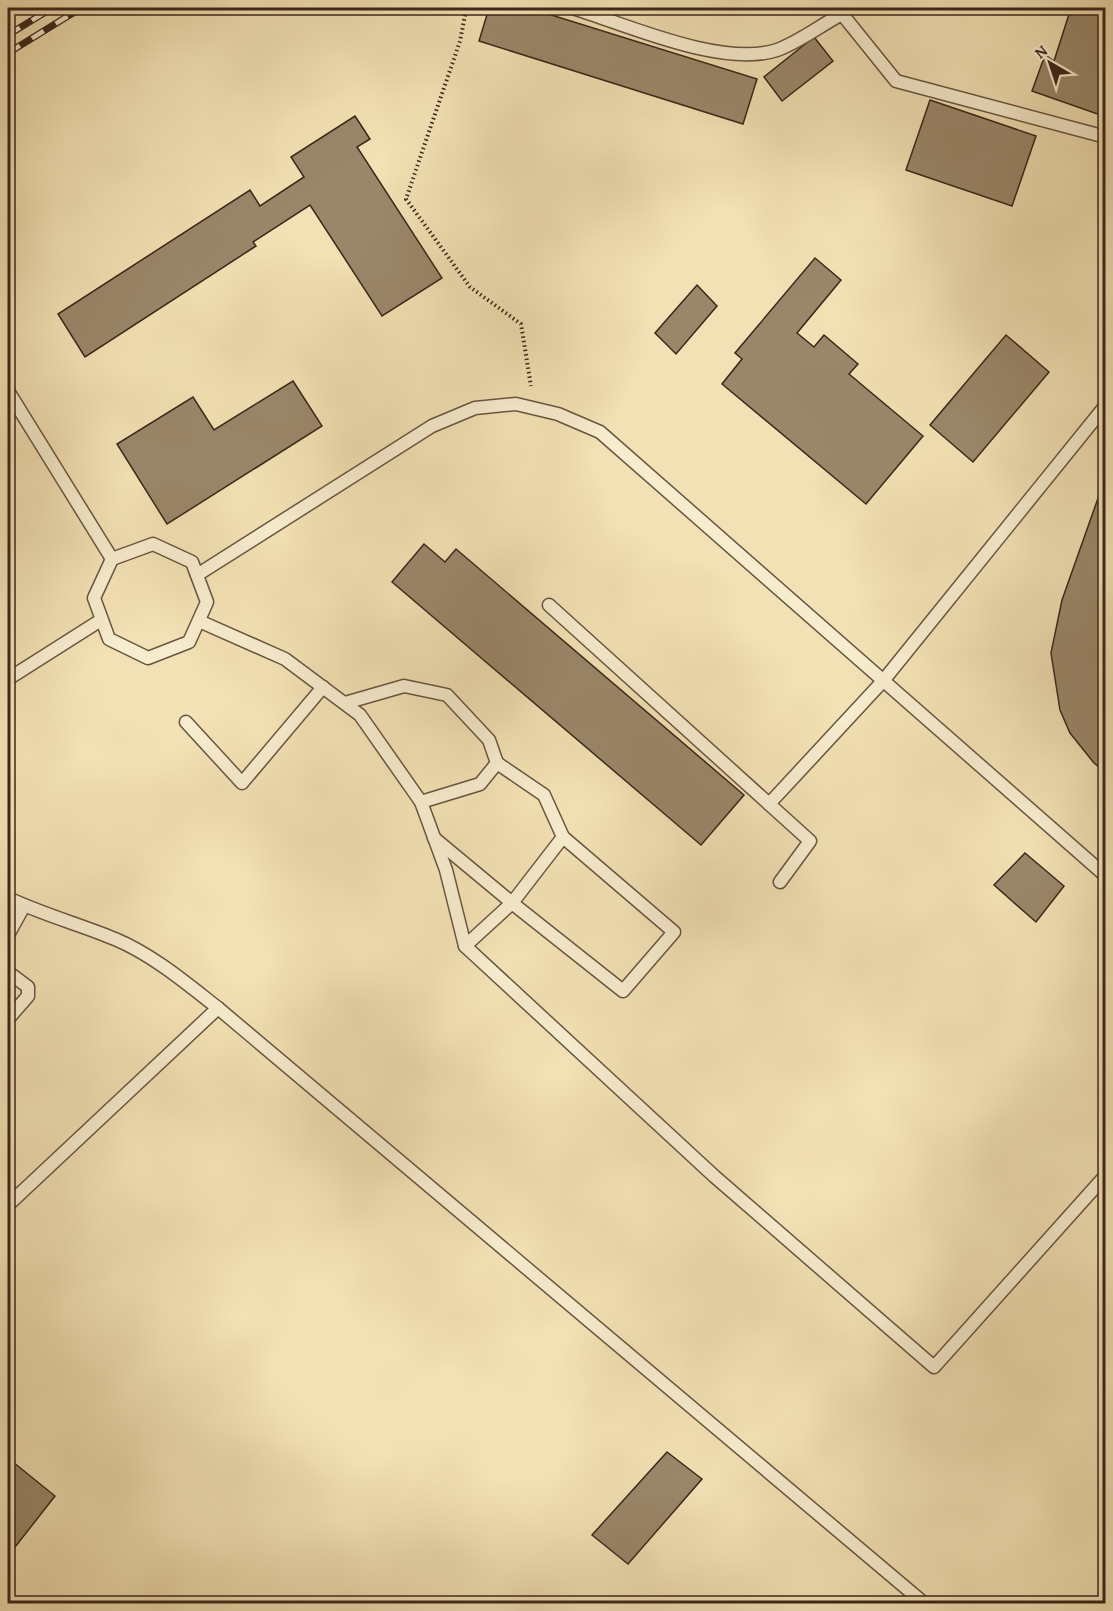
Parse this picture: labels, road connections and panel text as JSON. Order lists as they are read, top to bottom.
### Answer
{
  "north": "top left"
}
